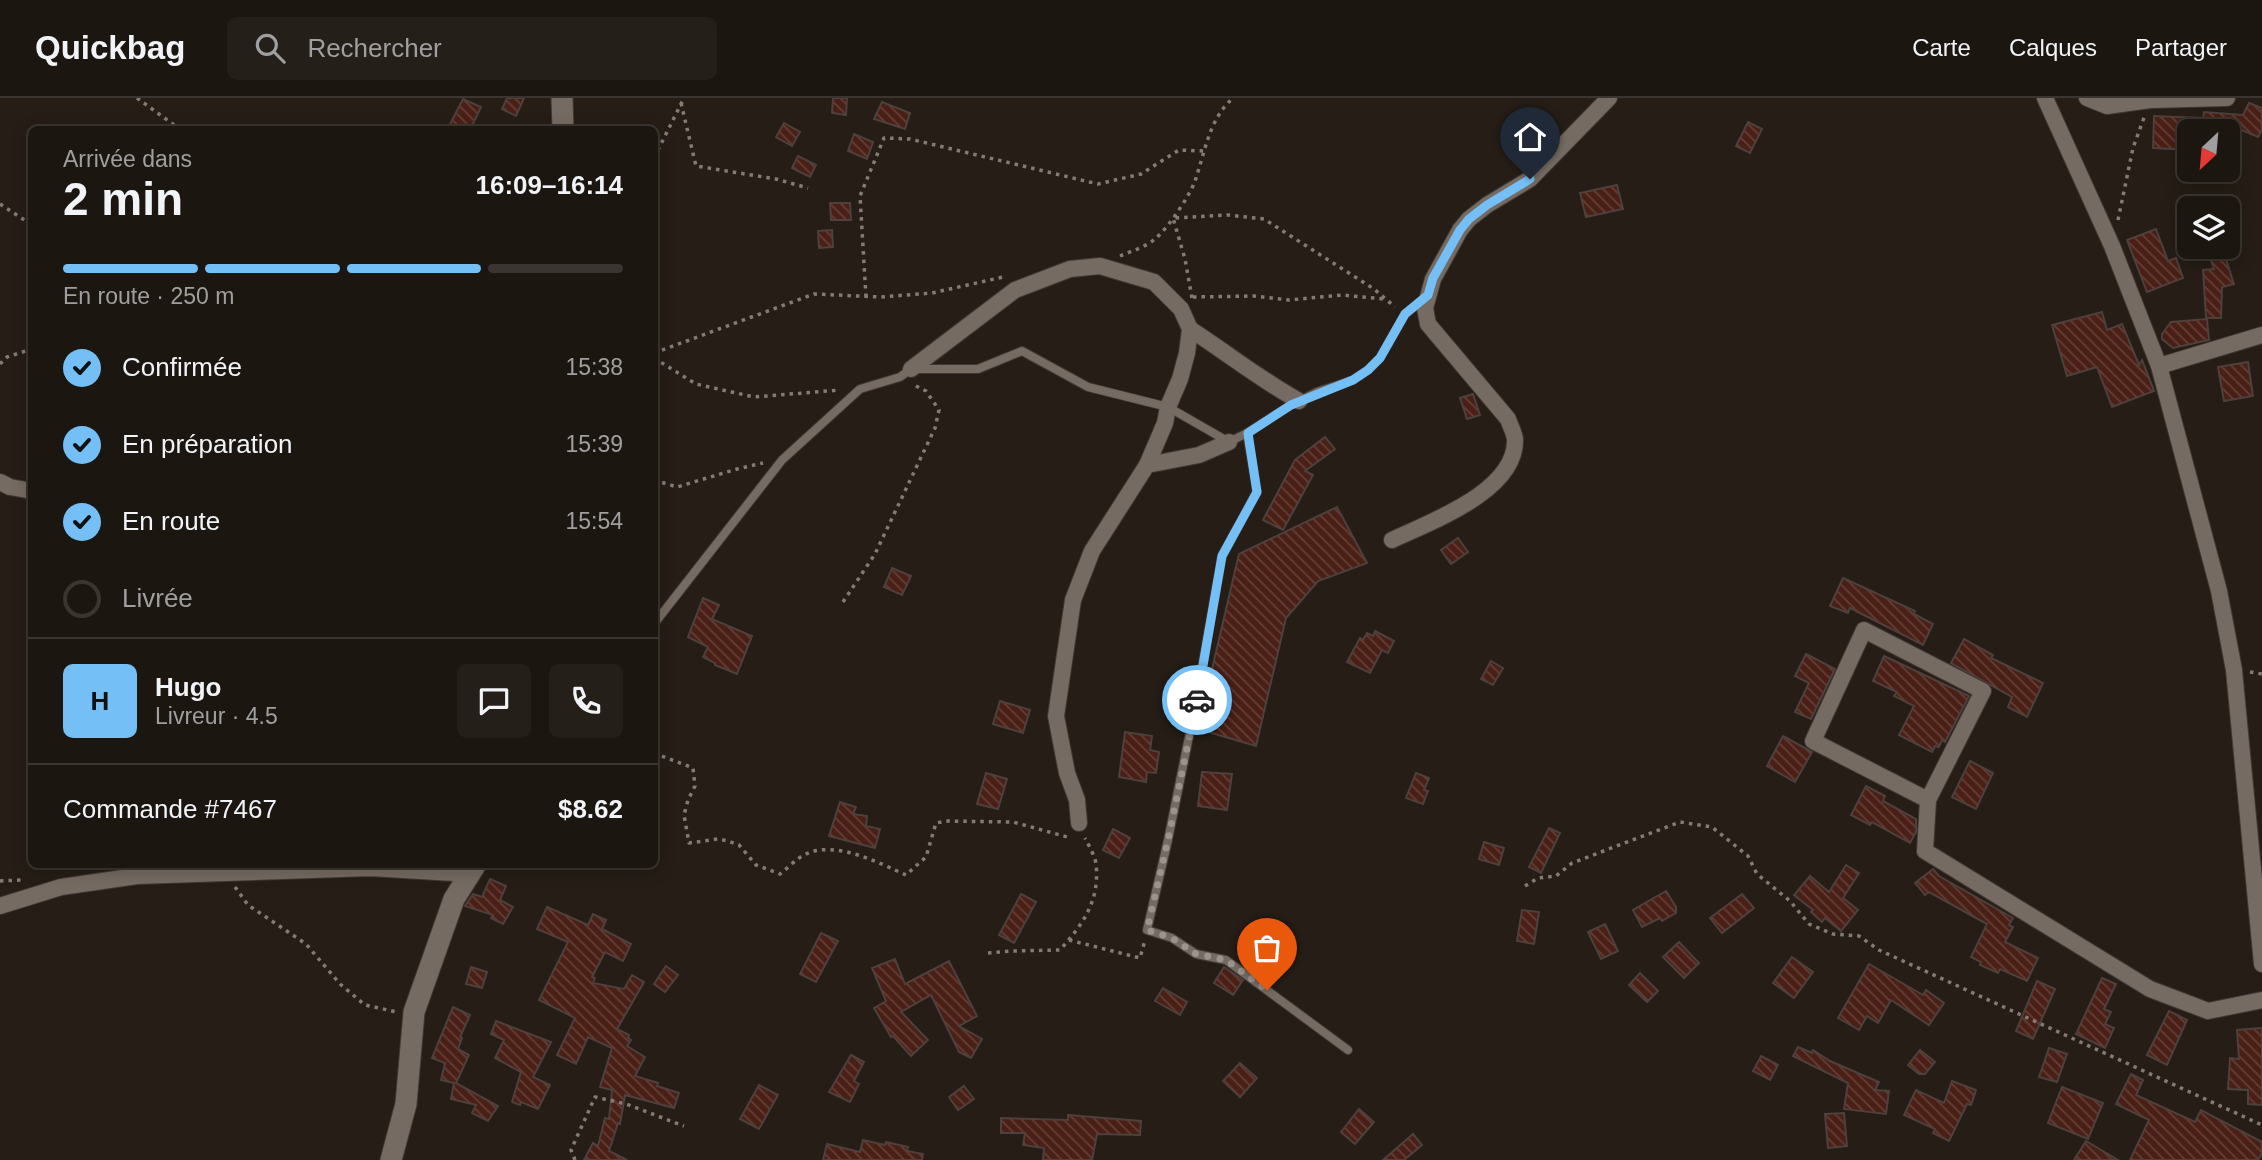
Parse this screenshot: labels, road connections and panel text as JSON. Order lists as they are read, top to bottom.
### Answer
{
  "north": "bottom left",
  "page": {
    "header": "Quickbag",
    "search": "Rechercher",
    "nav": ["Carte", "Calques", "Partager"],
    "heading": ["2 min", "Arrivée dans", "16:09–16:14"],
    "panel": [
      "Hugo",
      "Livreur · 4.5",
      "Commande #7467",
      "$8.62"
    ],
    "bar": "En route · 250 m",
    "list": [
      ["Confirmée", "15:38"],
      ["En préparation", "15:39"],
      ["En route", "15:54"],
      "Livrée"
    ],
    "round": "H"
  }
}
